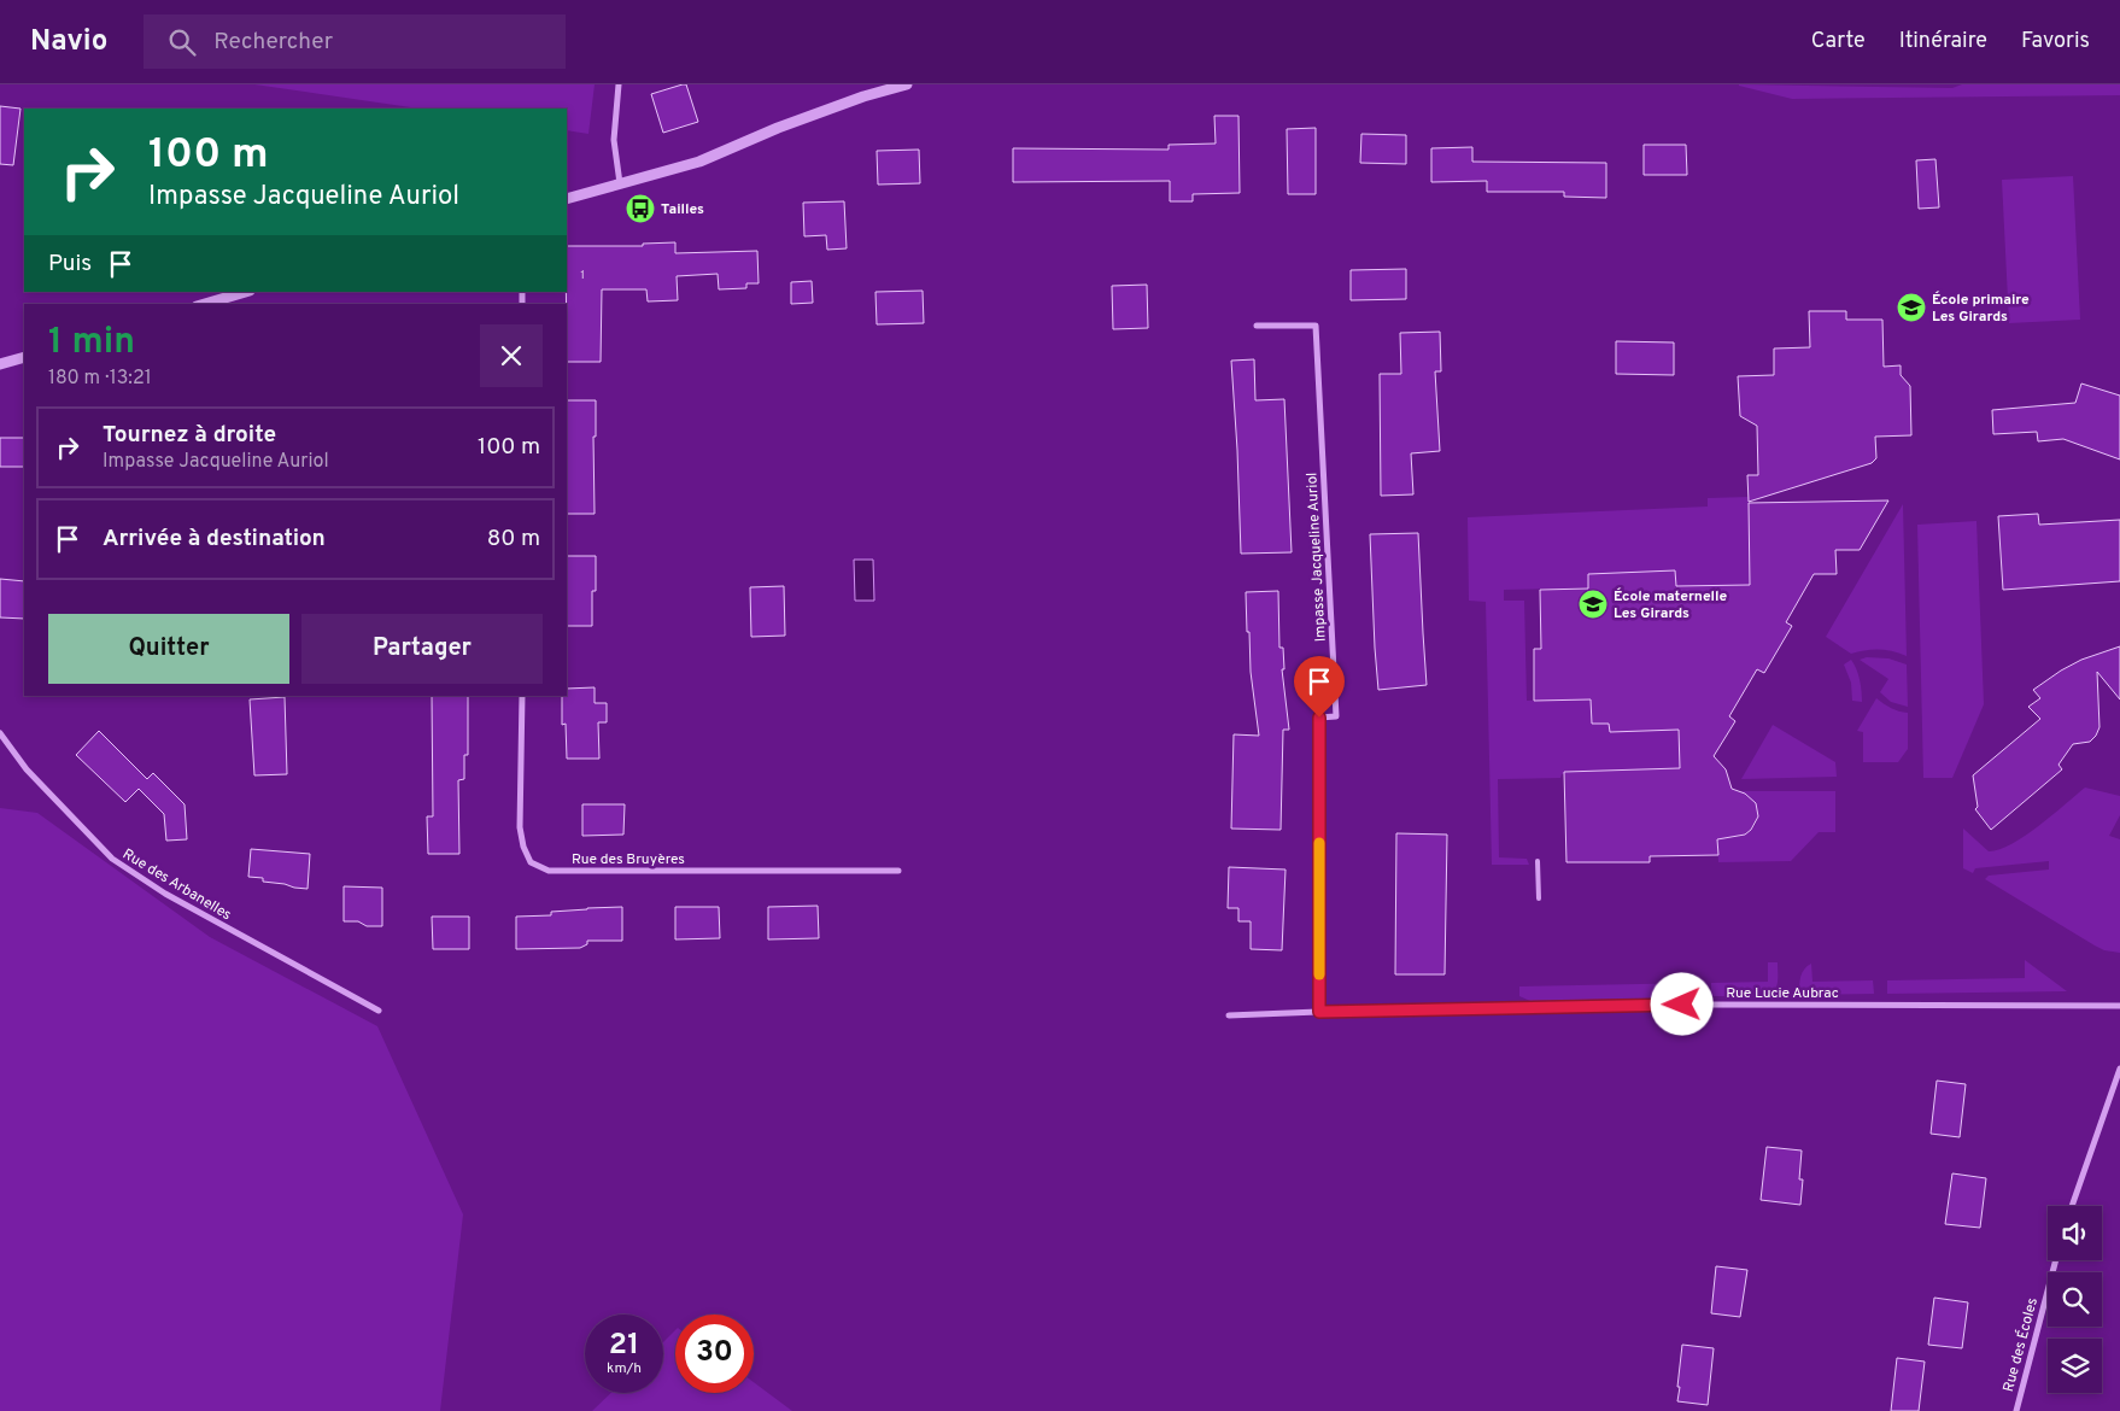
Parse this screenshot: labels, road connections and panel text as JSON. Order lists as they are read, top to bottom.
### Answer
{
  "streets": {
    "street": [
      "Impasse Jacqueline Auriol",
      "Rue des Bruyères",
      "Rue des Arbanelles",
      "Rue Lucie Aubrac",
      "Rue des Écoles"
    ]
  },
  "crossings": [
    ["Impasse Jacqueline Auriol", "Rue Lucie Aubrac"]
  ],
  "places": {
    "bus stop": ["Tailles"],
    "school or university": ["École primaire Les Girards", "École maternelle Les Girards"]
  },
  "house_numbers": ["1"],
  "page": {
    "header": "Navio",
    "search": "Rechercher",
    "nav": ["Carte", "Itinéraire", "Favoris"],
    "turn": ["100 m", "Impasse Jacqueline Auriol"],
    "then": "Puis",
    "heading": ["1 min", "180 m · 13:21"],
    "list": [
      {
        "name": "Tournez à droite",
        "note": "Impasse Jacqueline Auriol",
        "value": "100 m"
      },
      {
        "name": "Arrivée à destination",
        "value": "80 m"
      }
    ],
    "buttons": ["Quitter", "Partager"],
    "speed": "21 km/h",
    "limit": "30"
  }
}
